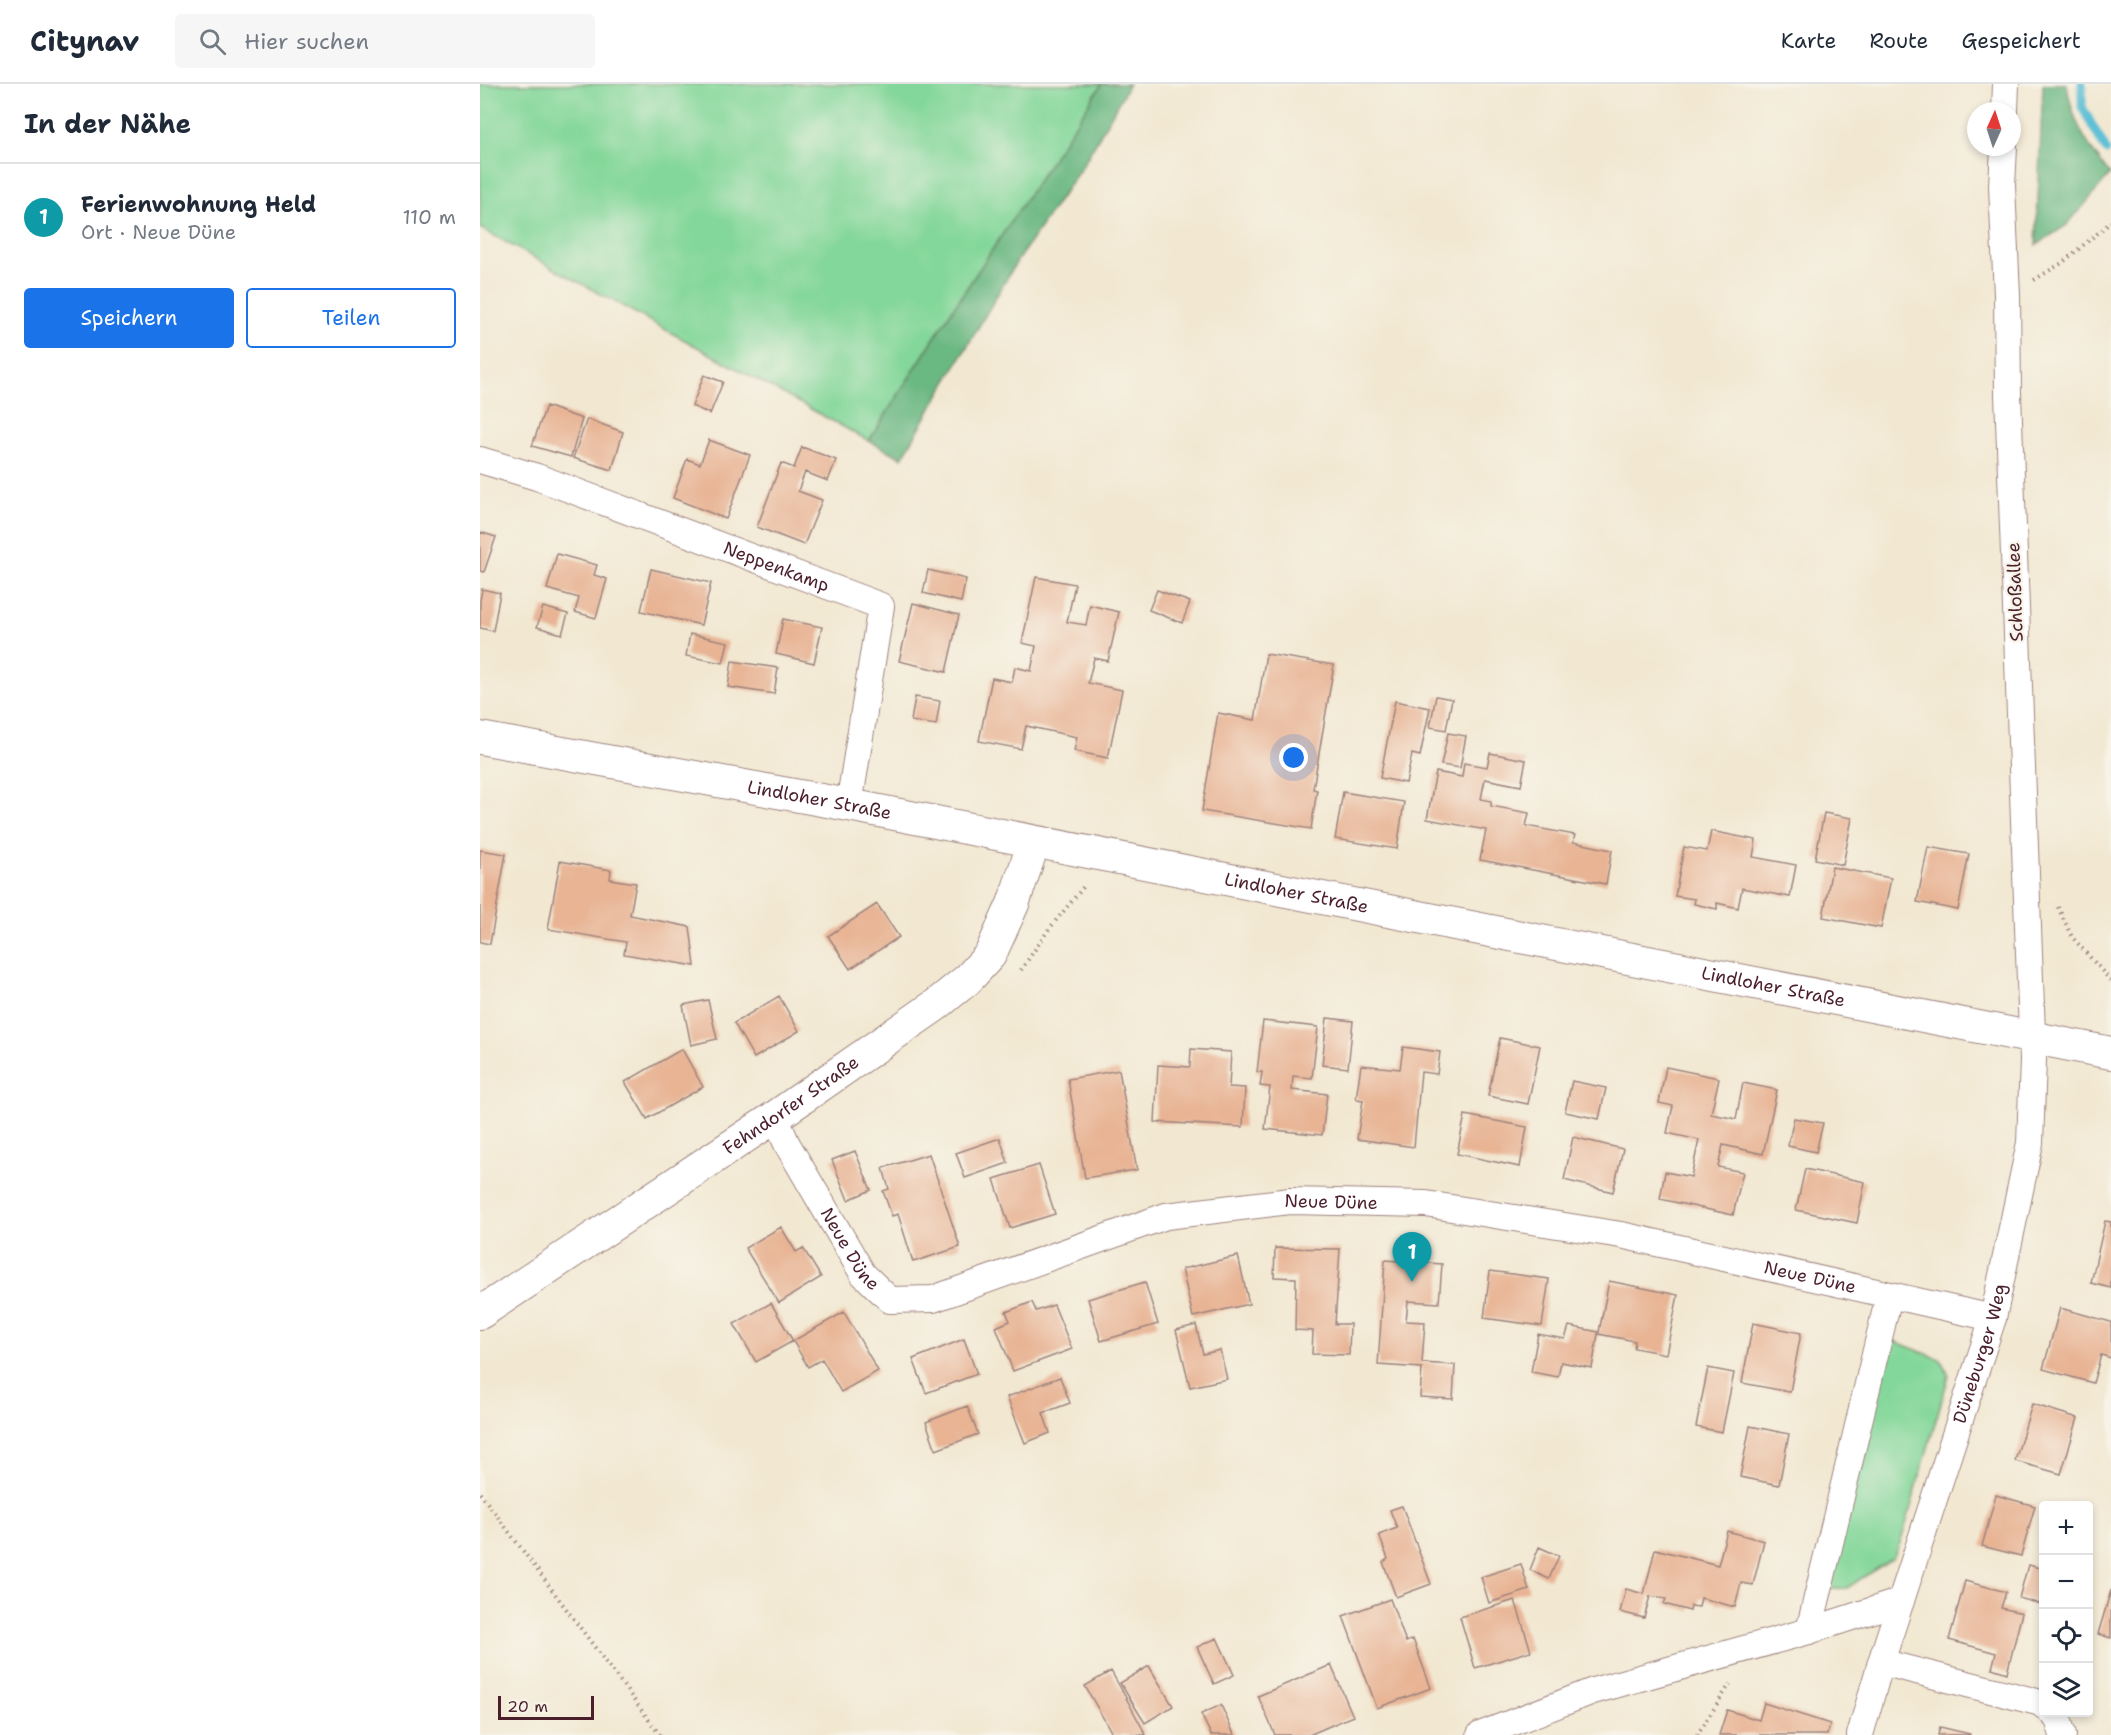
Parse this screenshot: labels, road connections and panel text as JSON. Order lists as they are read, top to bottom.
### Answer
{
  "streets": {
    "street": [
      "Neppenkamp",
      "Schloßallee",
      "Lindloher Straße",
      "Fehndorfer Straße",
      "Neue Düne",
      "Düneburger Weg"
    ]
  },
  "crossings": [
    ["Neppenkamp", "Lindloher Straße"],
    ["Schloßallee", "Lindloher Straße"],
    ["Schloßallee", "Düneburger Weg"],
    ["Lindloher Straße", "Fehndorfer Straße"],
    ["Lindloher Straße", "Düneburger Weg"],
    ["Fehndorfer Straße", "Neue Düne"],
    ["Neue Düne", "Düneburger Weg"]
  ],
  "scale_bar": "20 m",
  "north": "top",
  "page": {
    "header": "Citynav",
    "search": "Hier suchen",
    "nav": ["Karte", "Route", "Gespeichert"],
    "heading": "In der Nähe",
    "list": [
      {
        "mark": "1",
        "name": "Ferienwohnung Held",
        "note": "Ort · Neue Düne",
        "value": "110 m"
      }
    ],
    "buttons": ["Speichern", "Teilen"],
    "pins": "1",
    "map_buttons": ["+", "−"],
    "scale": "20 m"
  }
}
